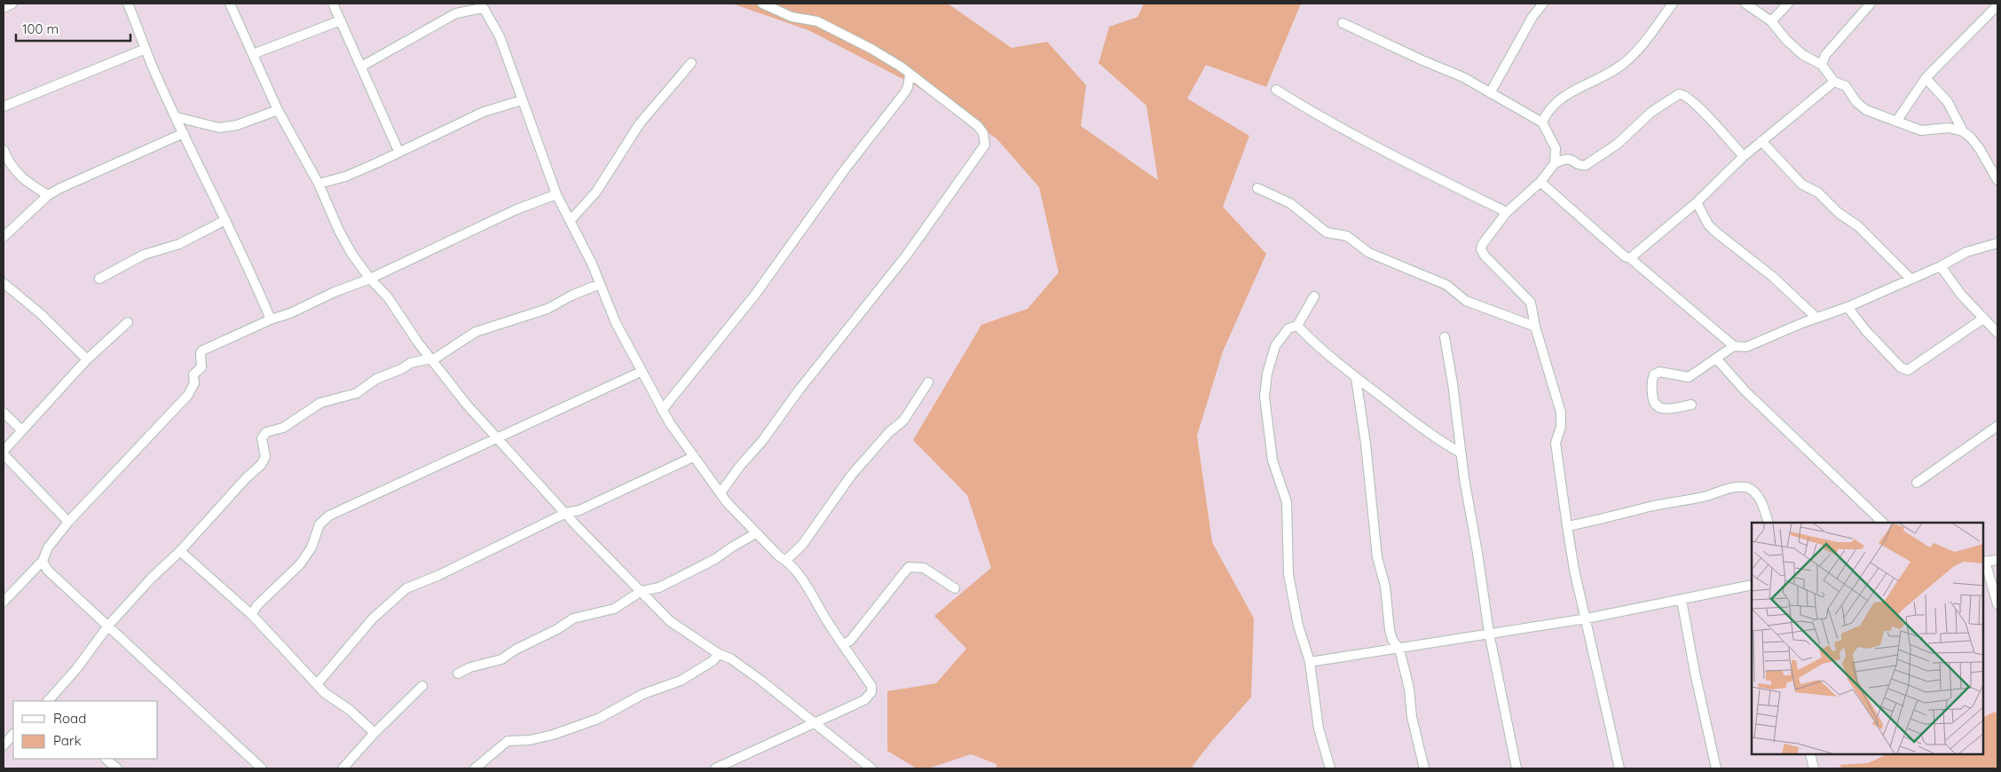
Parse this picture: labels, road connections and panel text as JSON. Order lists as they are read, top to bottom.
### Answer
{
  "legend": ["Road", "Park"],
  "scale_bar": "100 m"
}
